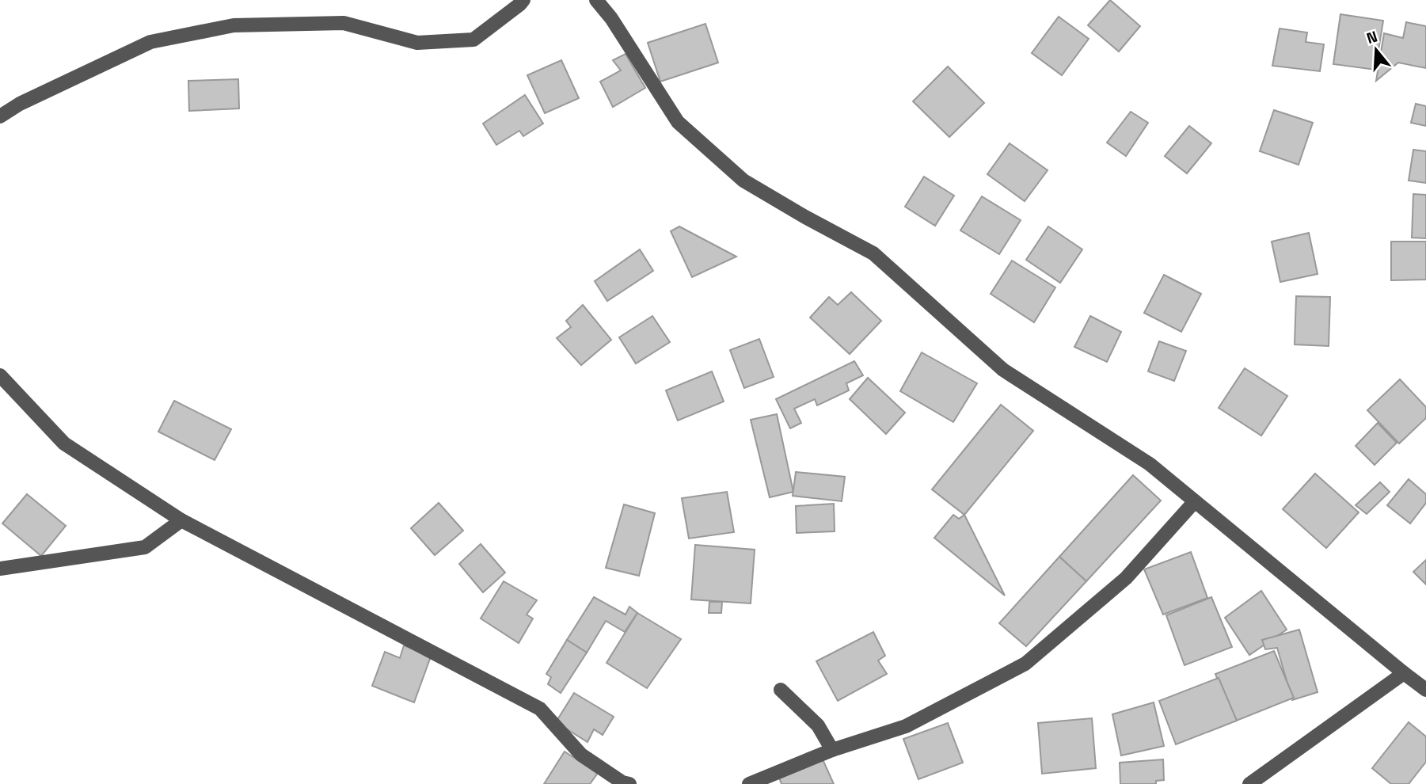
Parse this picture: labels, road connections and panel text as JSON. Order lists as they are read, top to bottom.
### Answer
{
  "north": "top"
}
